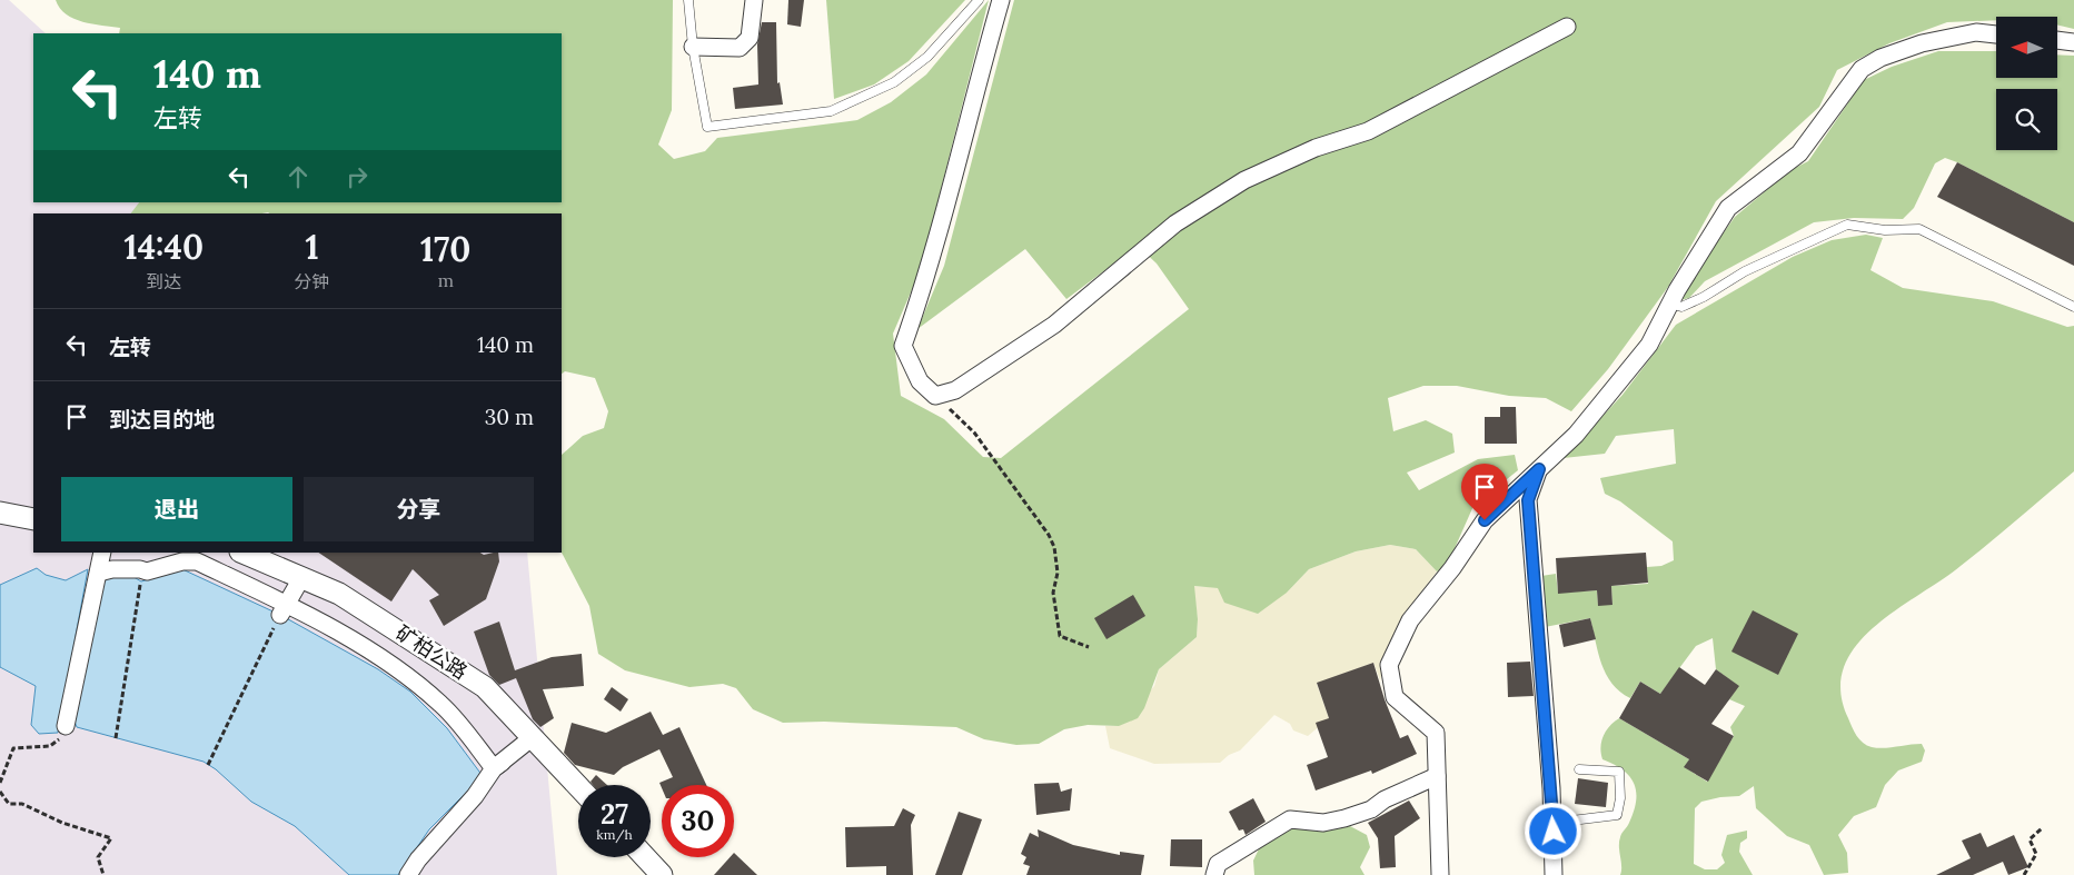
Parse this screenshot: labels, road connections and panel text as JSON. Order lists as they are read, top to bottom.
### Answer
{
  "streets": {
    "street": ["矿柏公路"]
  },
  "north": "left",
  "page": {
    "turn": ["140 m", "左转"],
    "eta": [
      "14:40",
      "到达",
      "1",
      "分钟",
      "170",
      "m"
    ],
    "list": [
      {
        "name": "左转",
        "value": "140 m"
      },
      {
        "name": "到达目的地",
        "value": "30 m"
      }
    ],
    "buttons": ["退出", "分享"],
    "speed": "27 km/h",
    "limit": "30"
  }
}
